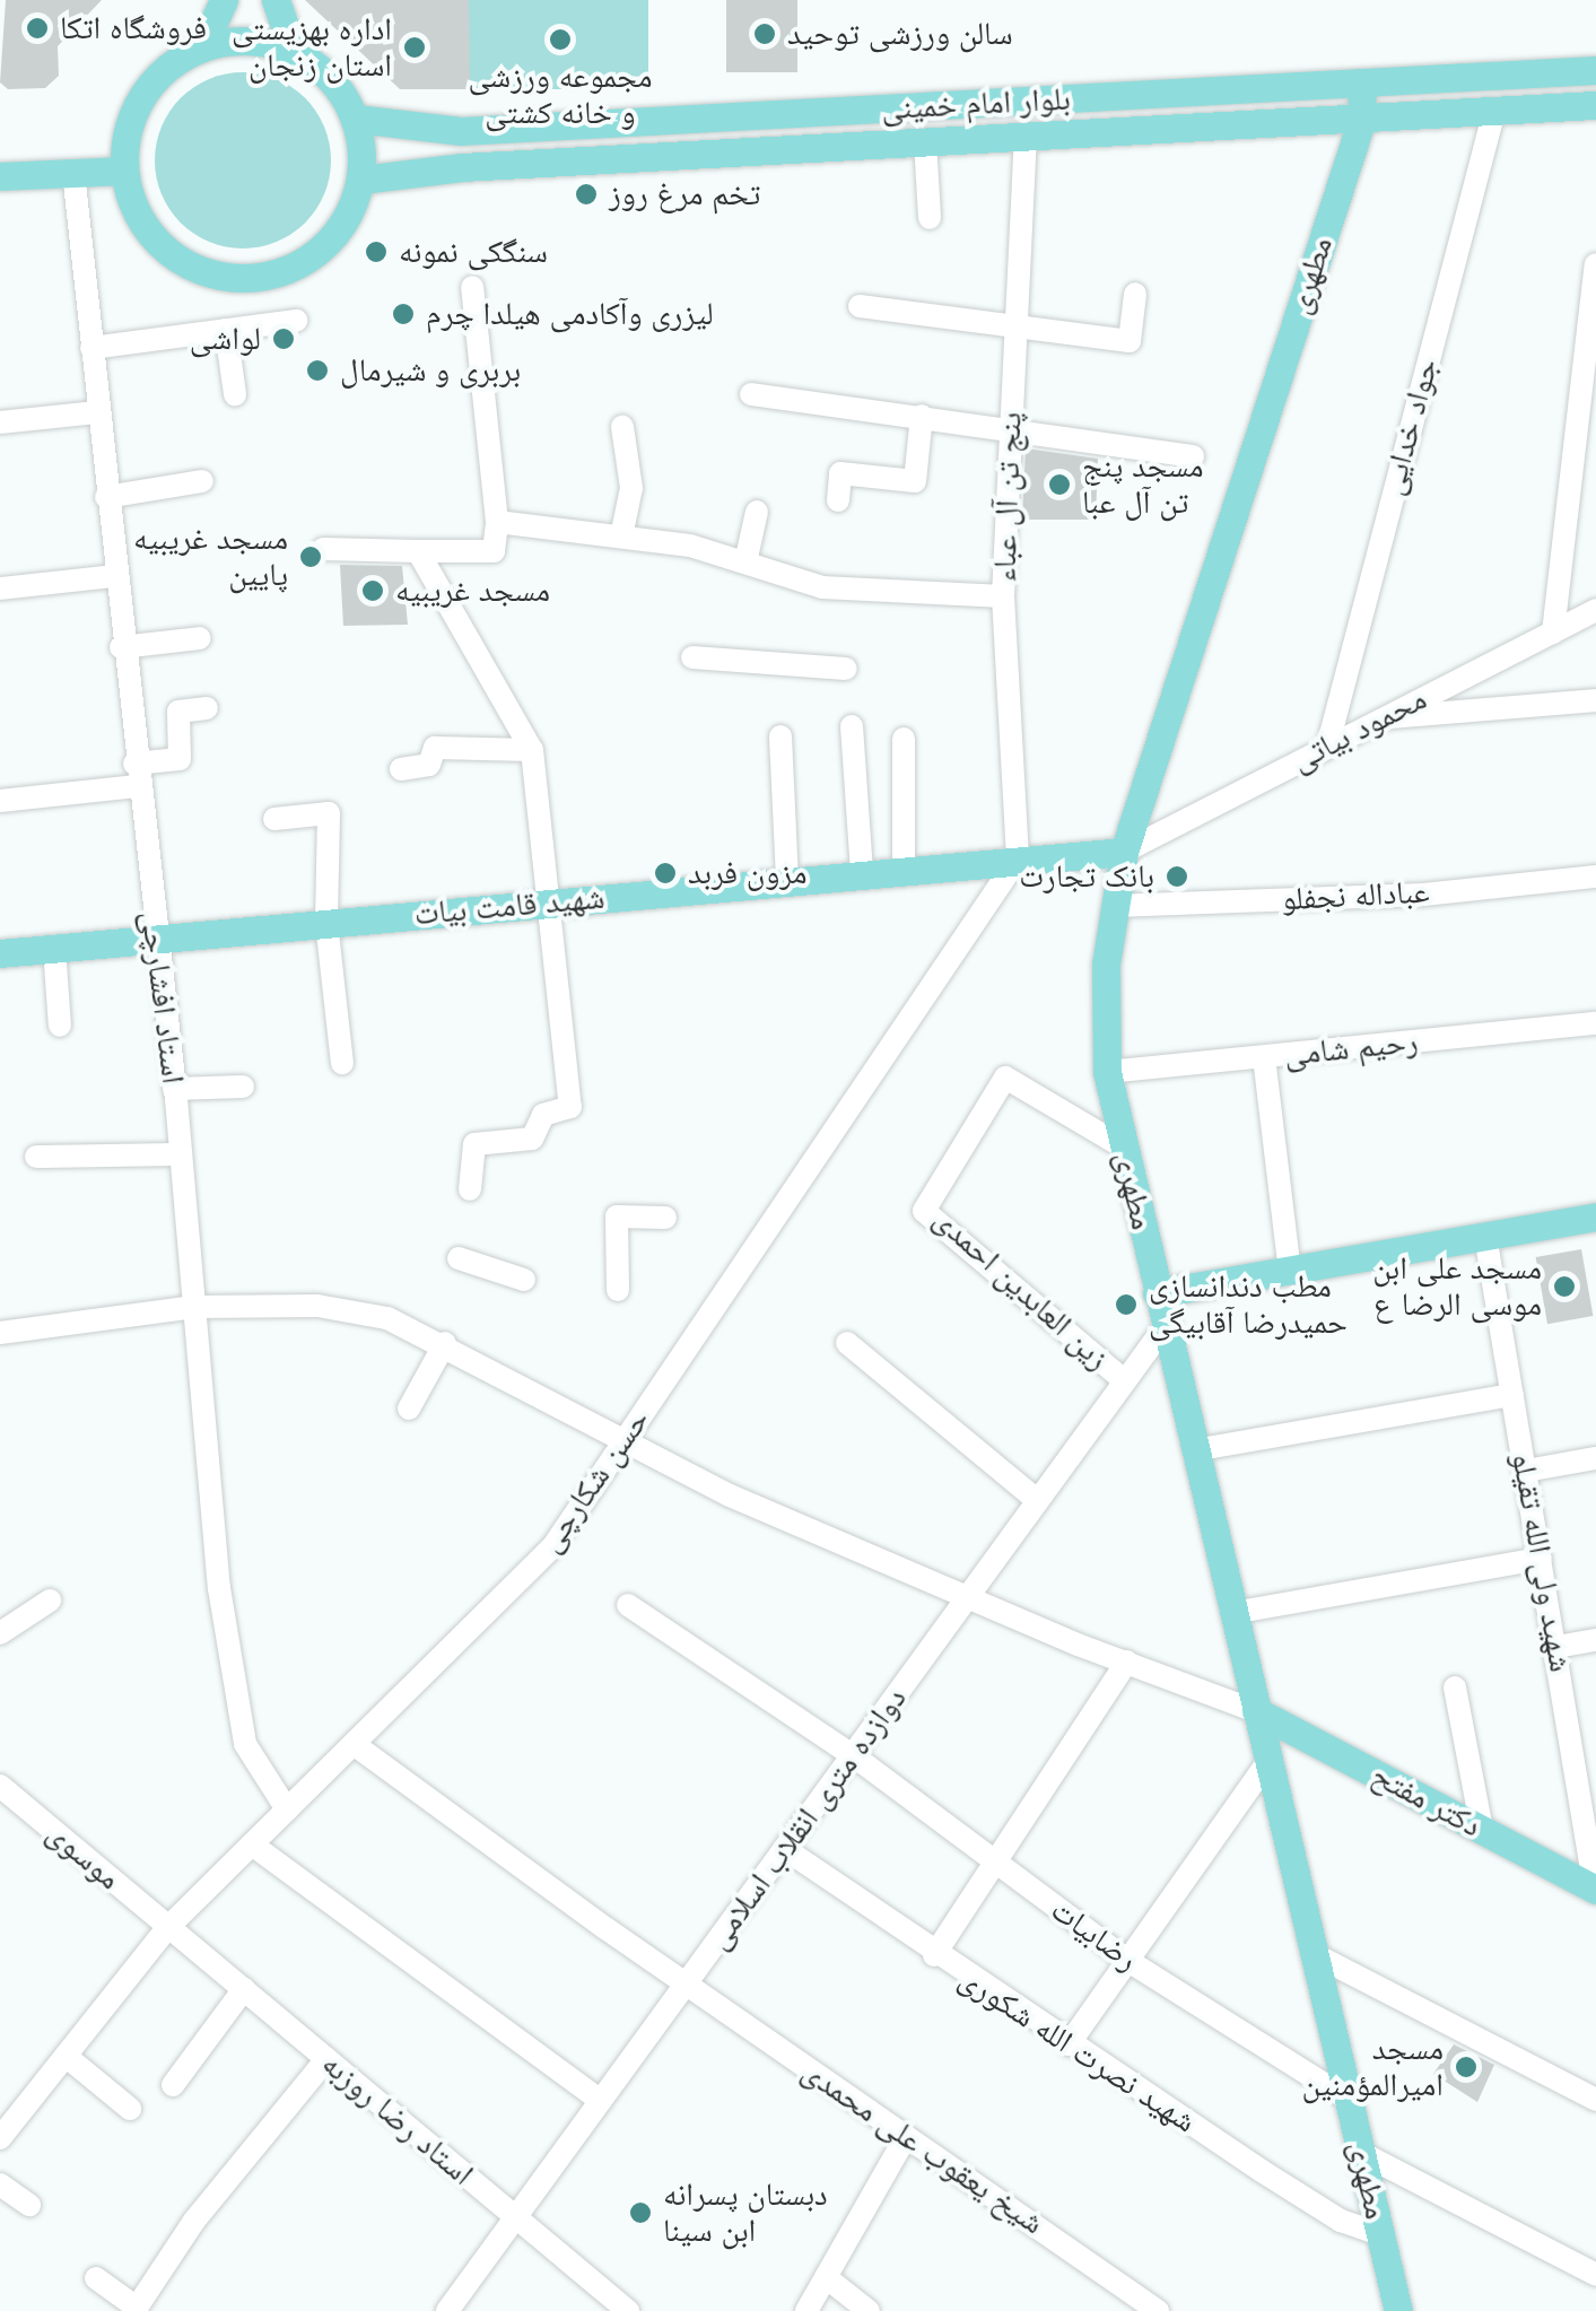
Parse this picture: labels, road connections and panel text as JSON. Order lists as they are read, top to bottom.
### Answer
{
  "streets": {
    "main road": [
      "بلوار امام خمینی",
      "مطهری",
      "شهید قامت بیات",
      "دکتر مفتح"
    ],
    "street": [
      "جواد خدایی",
      "پنج تن آل عباء",
      "محمود بیاتی",
      "عباداله نجفلو",
      "استاد افشارچی",
      "رحیم شامی",
      "زین العابدین احمدی",
      "حسن شکارچی",
      "شهید ولی الله تقیلو",
      "دوازده متری انقلاب اسلامی",
      "موسوی",
      "رضابیات",
      "شهید نصرت الله شکوری",
      "استاد رضا روزبه",
      "شیخ یعقوب علی محمدی"
    ]
  },
  "crossings": [
    ["بلوار امام خمینی", "مطهری"],
    ["بلوار امام خمینی", "جواد خدایی"],
    ["بلوار امام خمینی", "پنج تن آل عباء"],
    ["مطهری", "محمود بیاتی"],
    ["مطهری", "عباداله نجفلو"],
    ["مطهری", "شهید قامت بیات"],
    ["مطهری", "رحیم شامی"],
    ["مطهری", "زین العابدین احمدی"],
    ["مطهری", "دکتر مفتح"],
    ["مطهری", "دوازده متری انقلاب اسلامی"],
    ["مطهری", "رضابیات"],
    ["مطهری", "شهید نصرت الله شکوری"],
    ["جواد خدایی", "محمود بیاتی"],
    ["پنج تن آل عباء", "شهید قامت بیات"],
    ["پنج تن آل عباء", "حسن شکارچی"],
    ["محمود بیاتی", "شهید قامت بیات"],
    ["شهید قامت بیات", "استاد افشارچی"],
    ["شهید قامت بیات", "حسن شکارچی"],
    ["استاد افشارچی", "حسن شکارچی"],
    ["زین العابدین احمدی", "دوازده متری انقلاب اسلامی"],
    ["حسن شکارچی", "موسوی"],
    ["حسن شکارچی", "استاد رضا روزبه"],
    ["حسن شکارچی", "شیخ یعقوب علی محمدی"],
    ["شهید ولی الله تقیلو", "دکتر مفتح"],
    ["دوازده متری انقلاب اسلامی", "رضابیات"],
    ["دوازده متری انقلاب اسلامی", "شهید نصرت الله شکوری"],
    ["دوازده متری انقلاب اسلامی", "استاد رضا روزبه"],
    ["دوازده متری انقلاب اسلامی", "شیخ یعقوب علی محمدی"],
    ["موسوی", "استاد رضا روزبه"]
  ],
  "places": [
    "فروشگاه اتکا",
    "سالن ورزشی توحید",
    "مجموعه ورزشی و خانه کشتی",
    "اداره بهزیستی استان زنجان",
    "تخم مرغ روز",
    "سنگکی نمونه",
    "لیزری وآکادمی هیلدا چرم",
    "لواشی",
    "بربری و شیرمال",
    "مسجد پنج تن آل عبا",
    "مسجد غریبیه پایین",
    "مسجد غریبیه",
    "مزون فربد",
    "بانک تجارت",
    "مسجد علی ابن موسی الرضا ع",
    "مطب دندانسازی حمیدرضا آقابیگی",
    "مسجد امیرالمؤمنین",
    "دبستان پسرانه ابن سینا"
  ]
}
